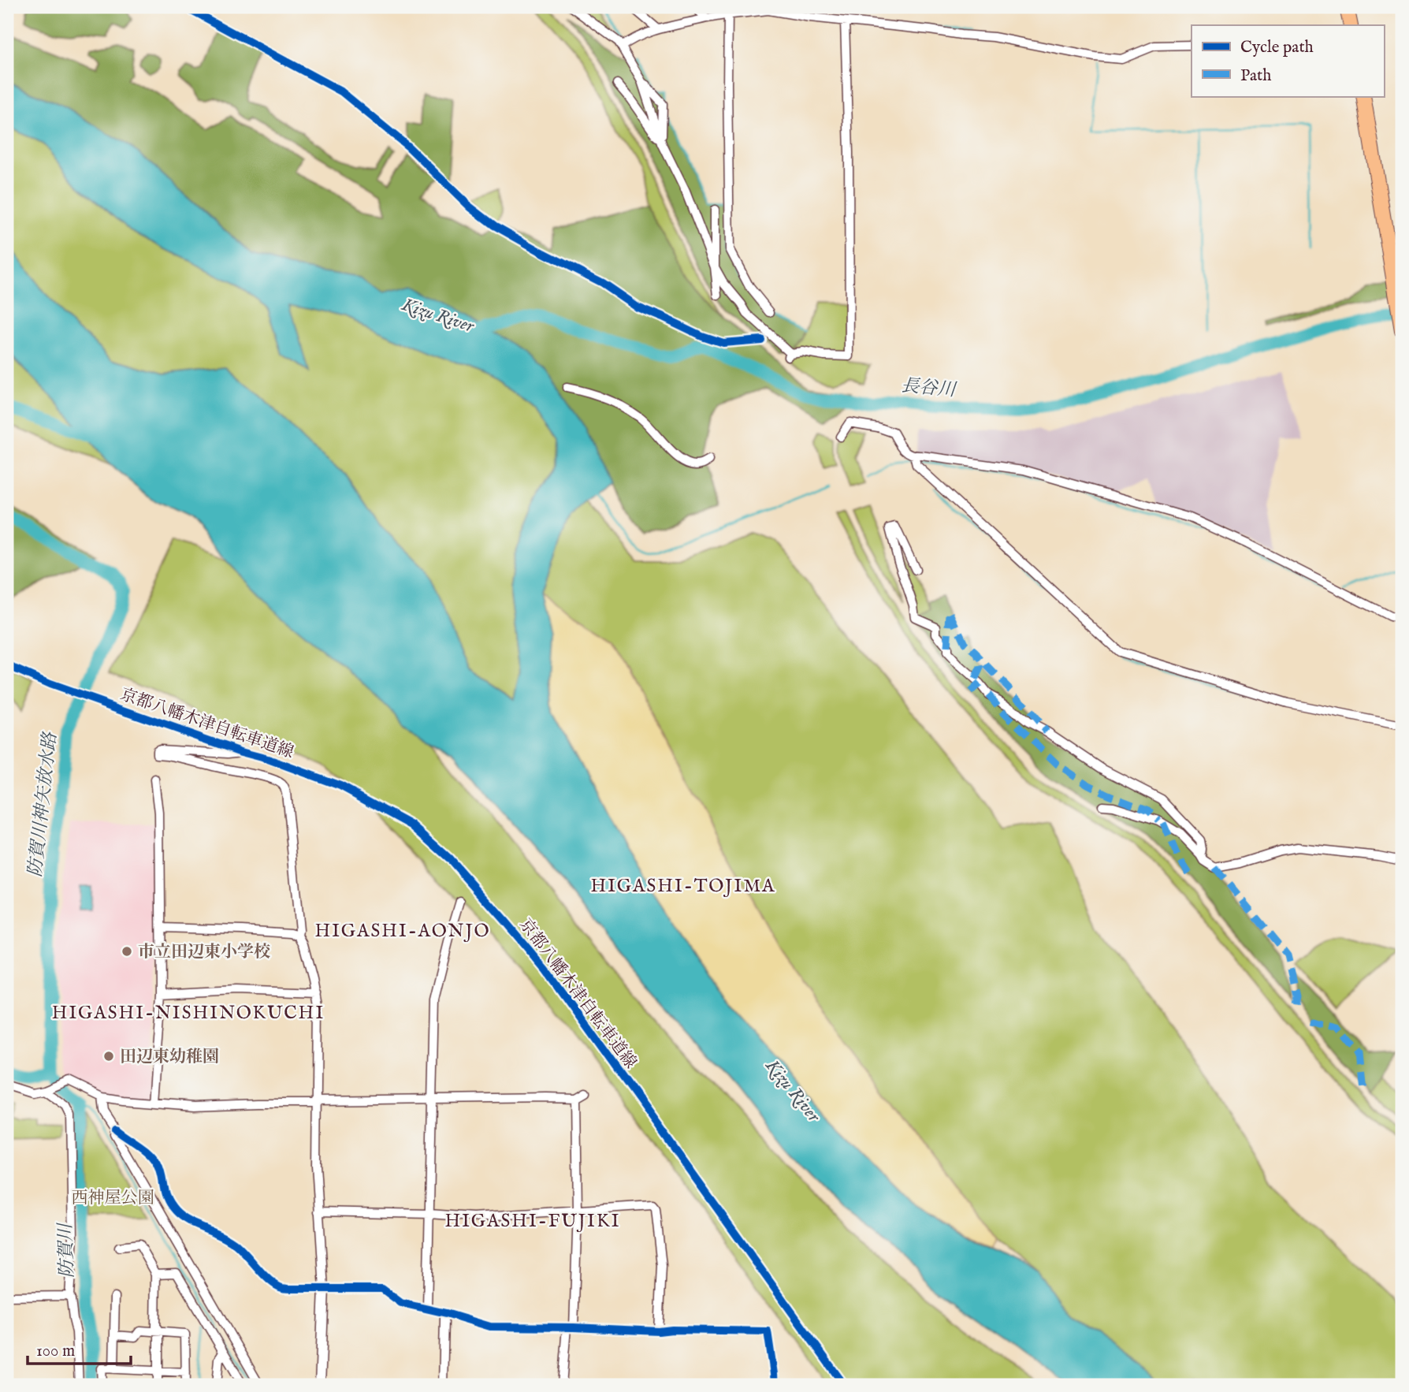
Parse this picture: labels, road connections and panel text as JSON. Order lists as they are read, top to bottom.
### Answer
{
  "streets": {
    "cycle path": ["京都八幡木津自転車道線"]
  },
  "districts": [
    "HIGASHI-TOJIMA",
    "HIGASHI-AONJO",
    "HIGASHI-NISHINOKUCHI",
    "HIGASHI-FUJIKI"
  ],
  "water": [
    "Kizu River",
    "長谷川",
    "防賀川神矢放水路",
    "防賀川"
  ],
  "parks": ["西神屋公園"],
  "places": ["市立田辺東小学校", "田辺東幼稚園"],
  "legend": ["Cycle path", "Path"],
  "scale_bar": "100 m"
}
